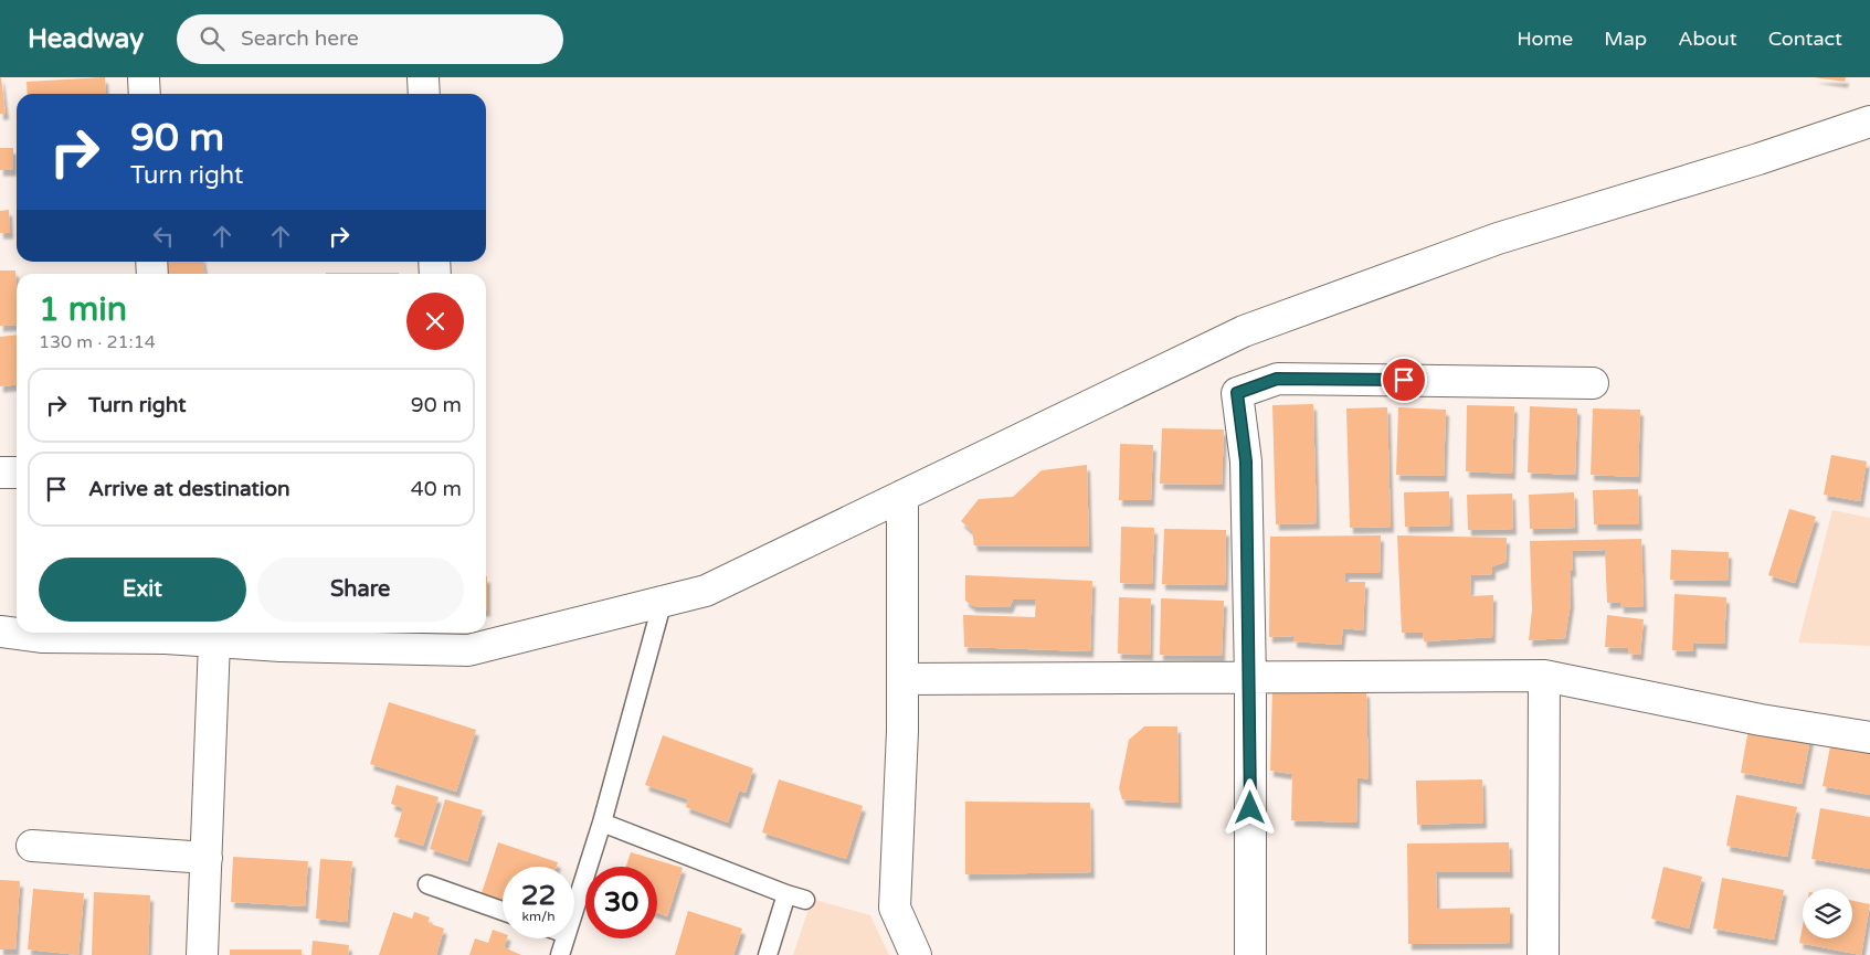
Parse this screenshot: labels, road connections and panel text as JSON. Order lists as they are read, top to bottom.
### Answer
{
  "page": {
    "header": "Headway",
    "search": "Search here",
    "nav": [
      "Home",
      "Map",
      "About",
      "Contact"
    ],
    "turn": ["90 m", "Turn right"],
    "heading": ["1 min", "130 m · 21:14"],
    "list": [
      {
        "name": "Turn right",
        "value": "90 m"
      },
      {
        "name": "Arrive at destination",
        "value": "40 m"
      }
    ],
    "buttons": ["Exit", "Share"],
    "speed": "22 km/h",
    "limit": "30"
  }
}
